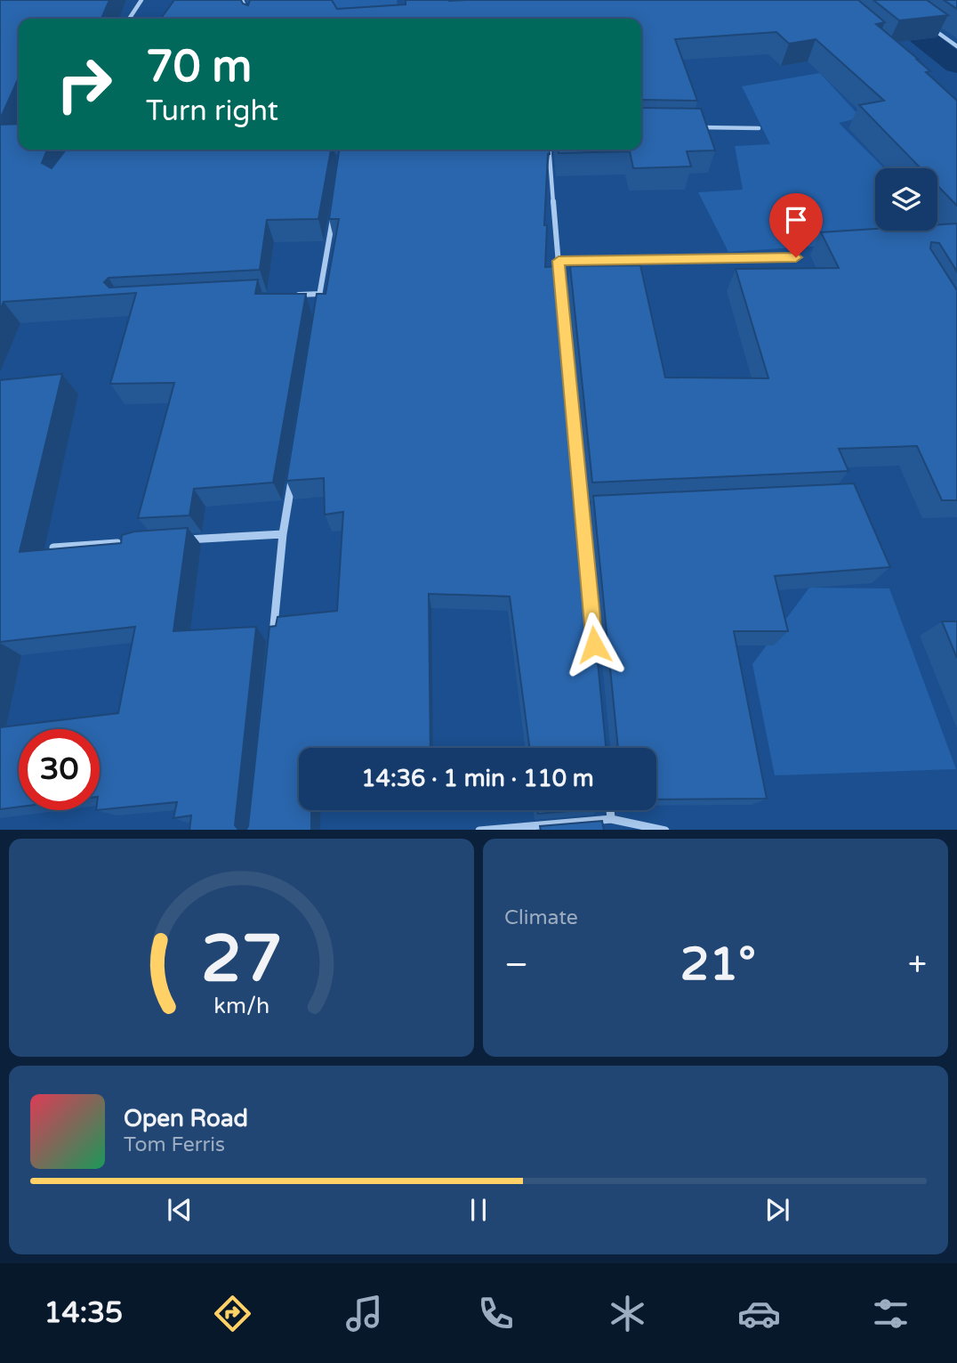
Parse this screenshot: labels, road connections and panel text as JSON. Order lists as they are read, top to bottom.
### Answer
{
  "page": {
    "turn": ["70 m", "Turn right"],
    "limit": "30",
    "trip": "14:36 · 1 min · 110 m",
    "tile": "Climate",
    "heat": ["−", "21°", "+"],
    "song": ["Open Road", "Tom Ferris"],
    "tabs": "14:35",
    "gauge": ["27", "km/h"]
  }
}
